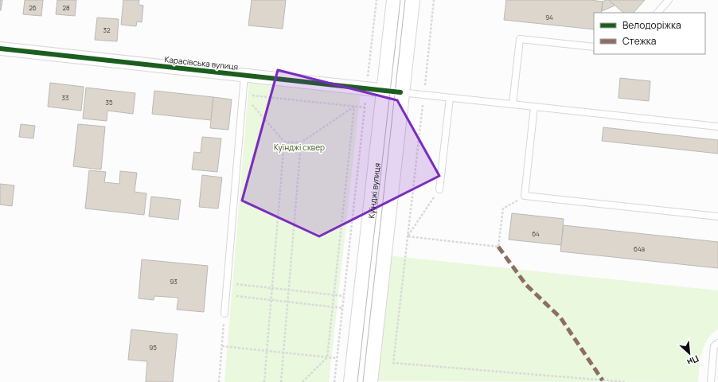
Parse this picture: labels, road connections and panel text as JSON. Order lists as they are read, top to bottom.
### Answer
{
  "streets": {
    "main road": ["Куїнджі вулиця"],
    "street": ["Карасівська вулиця"]
  },
  "crossings": [
    ["Карасівська вулиця", "Куїнджі вулиця"]
  ],
  "parks": ["Куїнджі сквер"],
  "house_numbers": [
    "26",
    "28",
    "94",
    "32",
    "33",
    "35",
    "64",
    "64а",
    "93",
    "95"
  ],
  "legend": ["Велодоріжка", "Стежка"],
  "north": "bottom right"
}
